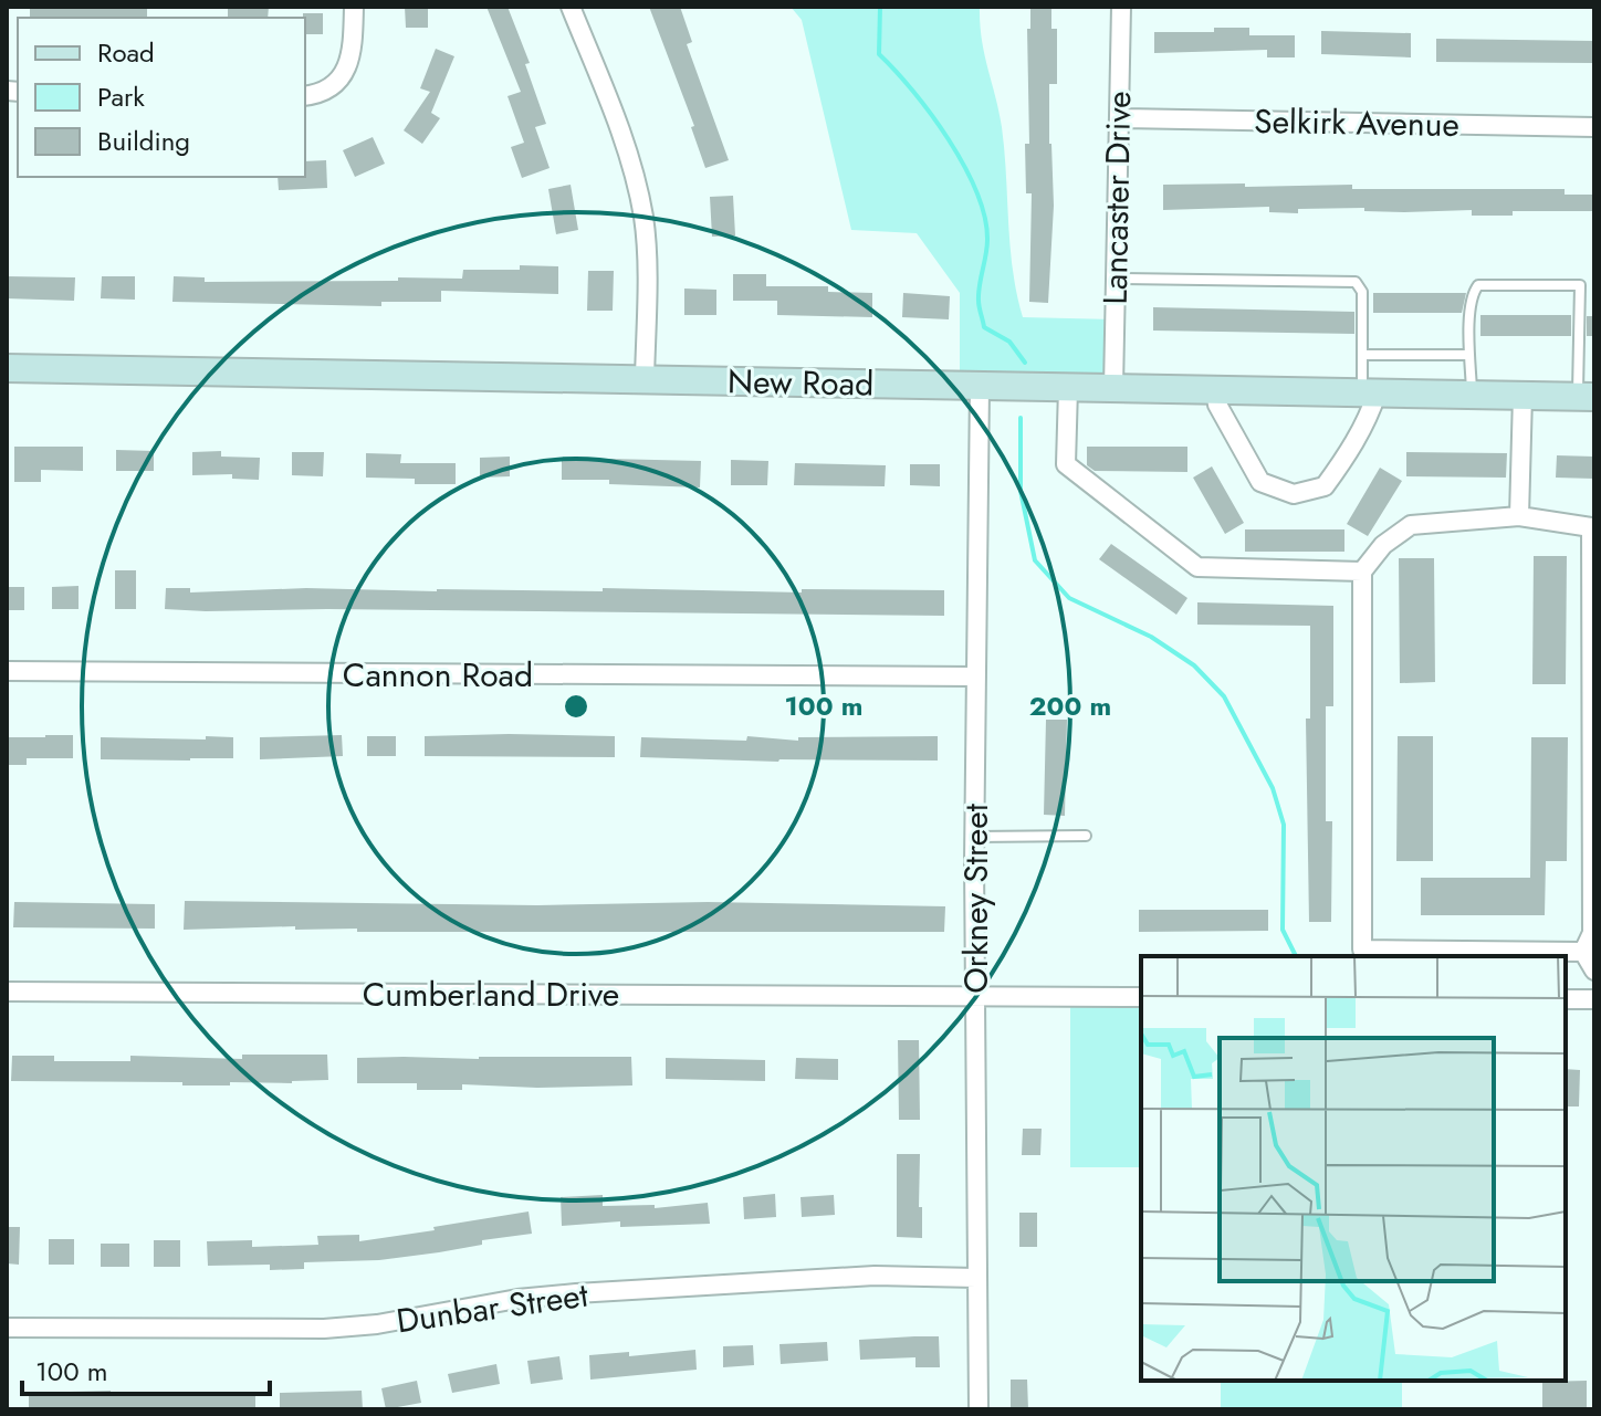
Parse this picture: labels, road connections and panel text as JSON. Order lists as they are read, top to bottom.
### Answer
{
  "streets": {
    "street": [
      "Selkirk Avenue",
      "Lancaster Drive",
      "New Road",
      "Cannon Road",
      "Orkney Street",
      "Cumberland Drive",
      "Dunbar Street"
    ]
  },
  "crossings": [
    ["Selkirk Avenue", "Lancaster Drive"],
    ["Lancaster Drive", "New Road"],
    ["New Road", "Orkney Street"],
    ["Cannon Road", "Orkney Street"],
    ["Orkney Street", "Cumberland Drive"],
    ["Orkney Street", "Dunbar Street"]
  ],
  "legend": ["Road", "Park", "Building"],
  "scale_bar": "100 m",
  "rings": ["100 m", "200 m"]
}
